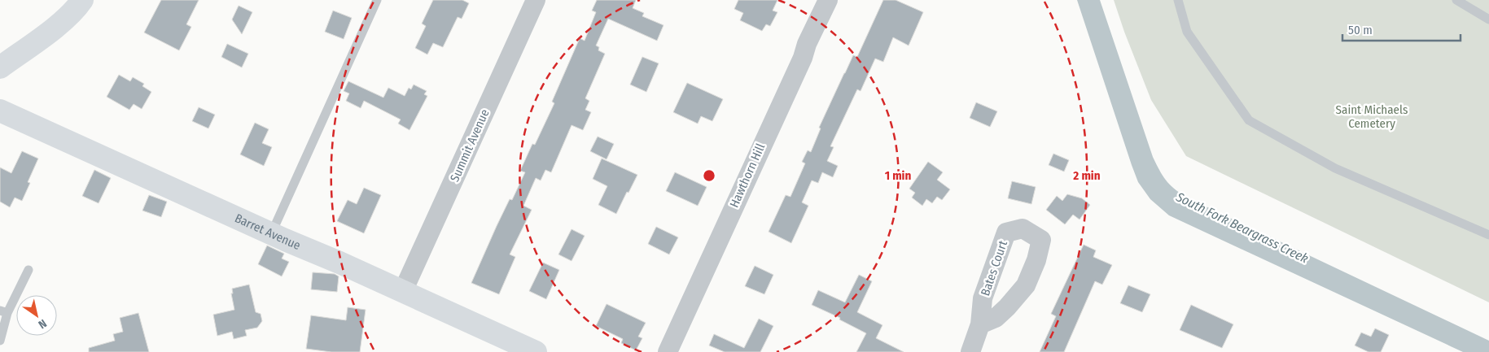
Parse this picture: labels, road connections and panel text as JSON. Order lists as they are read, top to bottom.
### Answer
{
  "streets": {
    "street": [
      "Summit Avenue",
      "Hawthorn Hill",
      "Barret Avenue",
      "Bates Court"
    ]
  },
  "crossings": [
    ["Summit Avenue", "Barret Avenue"]
  ],
  "water": ["South Fork Beargrass Creek"],
  "parks": ["Saint Michaels Cemetery"],
  "scale_bar": "50 m",
  "north": "bottom right",
  "rings": ["1 min", "2 min"]
}
